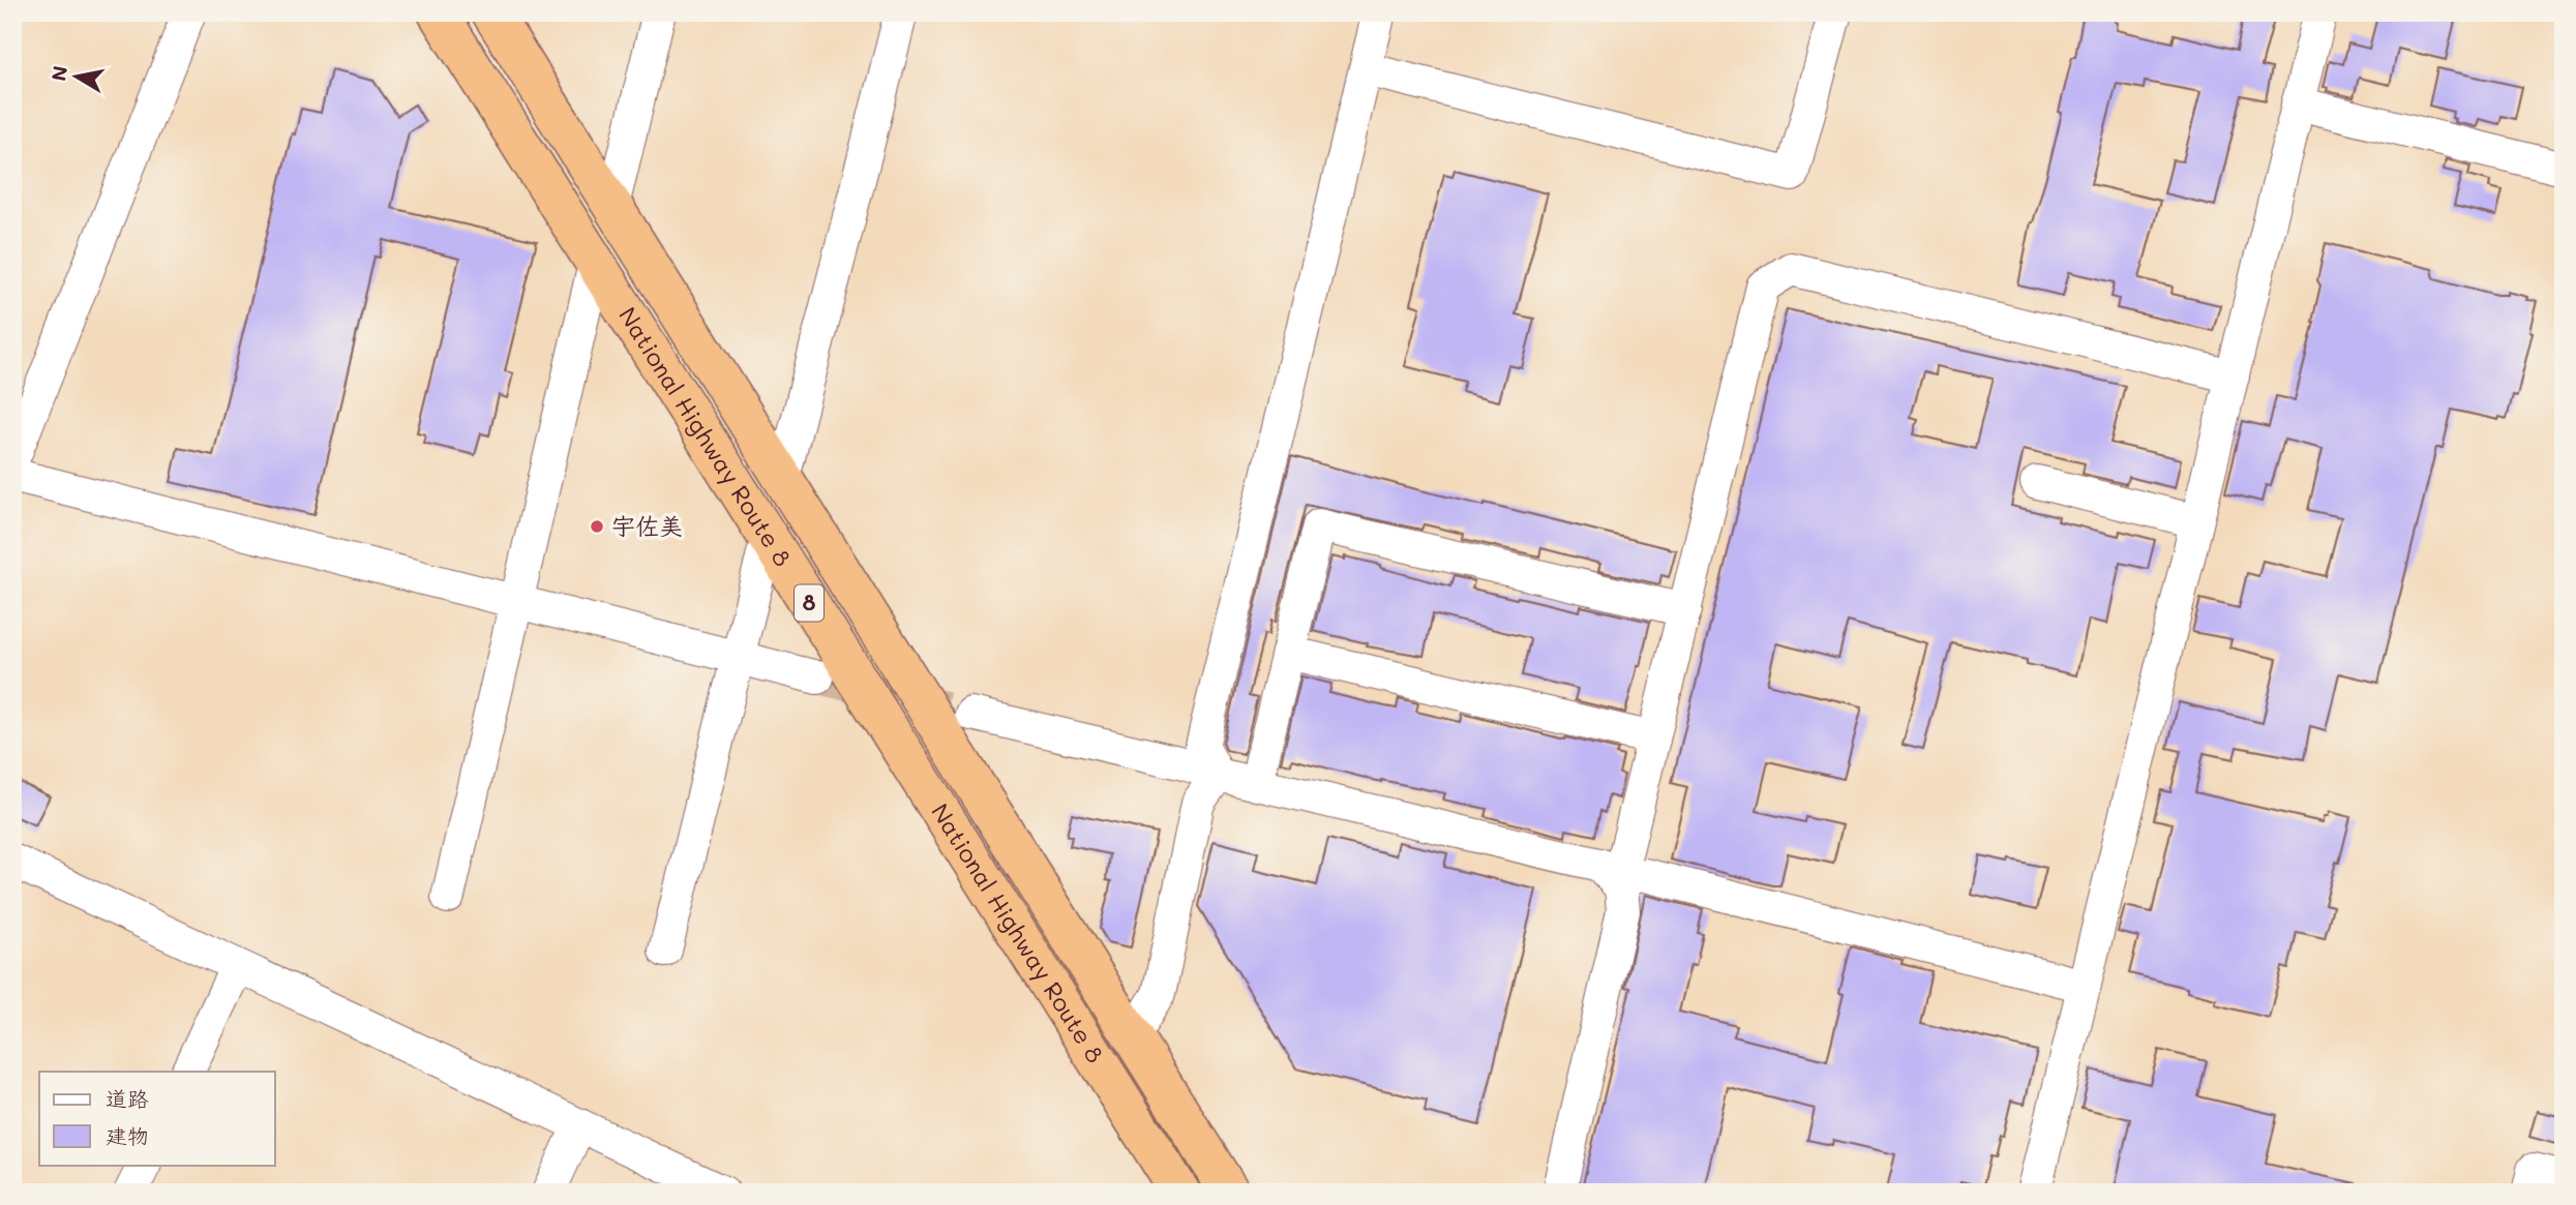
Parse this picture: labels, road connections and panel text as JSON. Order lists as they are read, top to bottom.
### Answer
{
  "streets": {
    "highway": ["National Highway Route 8", "8"]
  },
  "places": ["宇佐美"],
  "legend": ["道路", "建物"],
  "north": "left"
}
